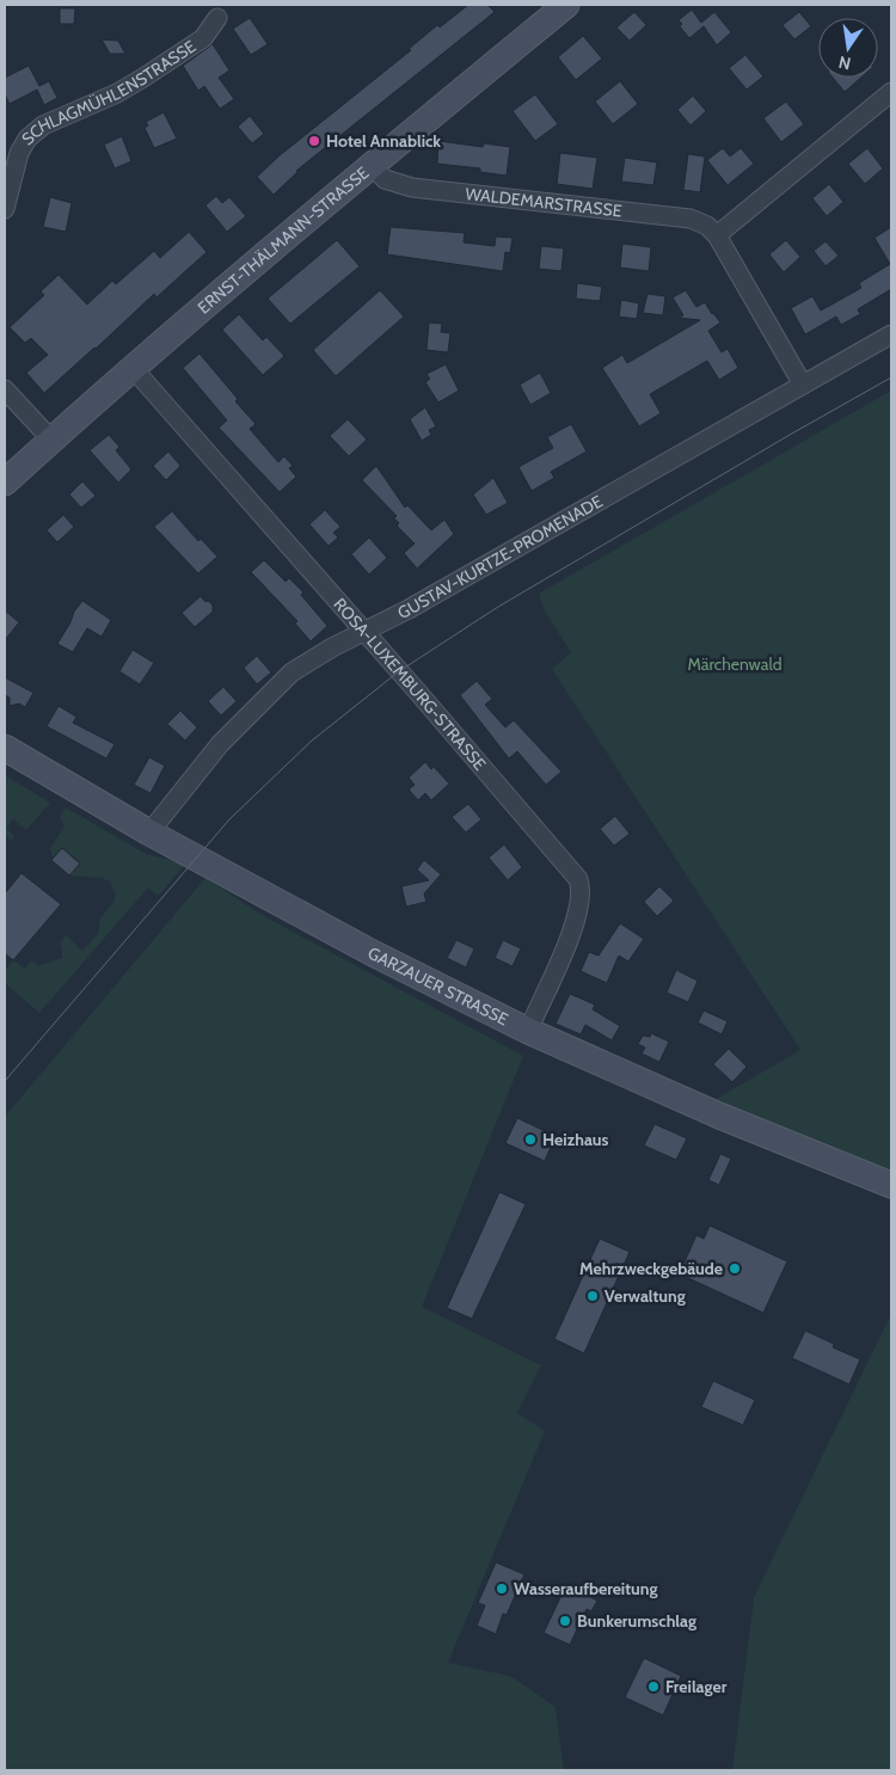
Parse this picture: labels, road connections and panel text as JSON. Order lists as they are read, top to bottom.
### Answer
{
  "streets": {
    "street": [
      "SCHLAGMÜHLENSTRASSE",
      "WALDEMARSTRASSE",
      "ERNST-THÄLMANN-STRASSE",
      "GUSTAV-KURTZE-PROMENADE",
      "ROSA-LUXEMBURG-STRASSE",
      "GARZAUER STRASSE"
    ]
  },
  "crossings": [
    ["WALDEMARSTRASSE", "ERNST-THÄLMANN-STRASSE"],
    ["WALDEMARSTRASSE", "GUSTAV-KURTZE-PROMENADE"],
    ["ERNST-THÄLMANN-STRASSE", "ROSA-LUXEMBURG-STRASSE"],
    ["GUSTAV-KURTZE-PROMENADE", "ROSA-LUXEMBURG-STRASSE"],
    ["GUSTAV-KURTZE-PROMENADE", "GARZAUER STRASSE"],
    ["ROSA-LUXEMBURG-STRASSE", "GARZAUER STRASSE"]
  ],
  "parks": ["Märchenwald"],
  "places": [
    "Hotel Annablick",
    "Heizhaus",
    "Mehrzweckgebäude",
    "Verwaltung",
    "Wasseraufbereitung",
    "Bunkerumschlag",
    "Freilager"
  ],
  "north": "bottom"
}
